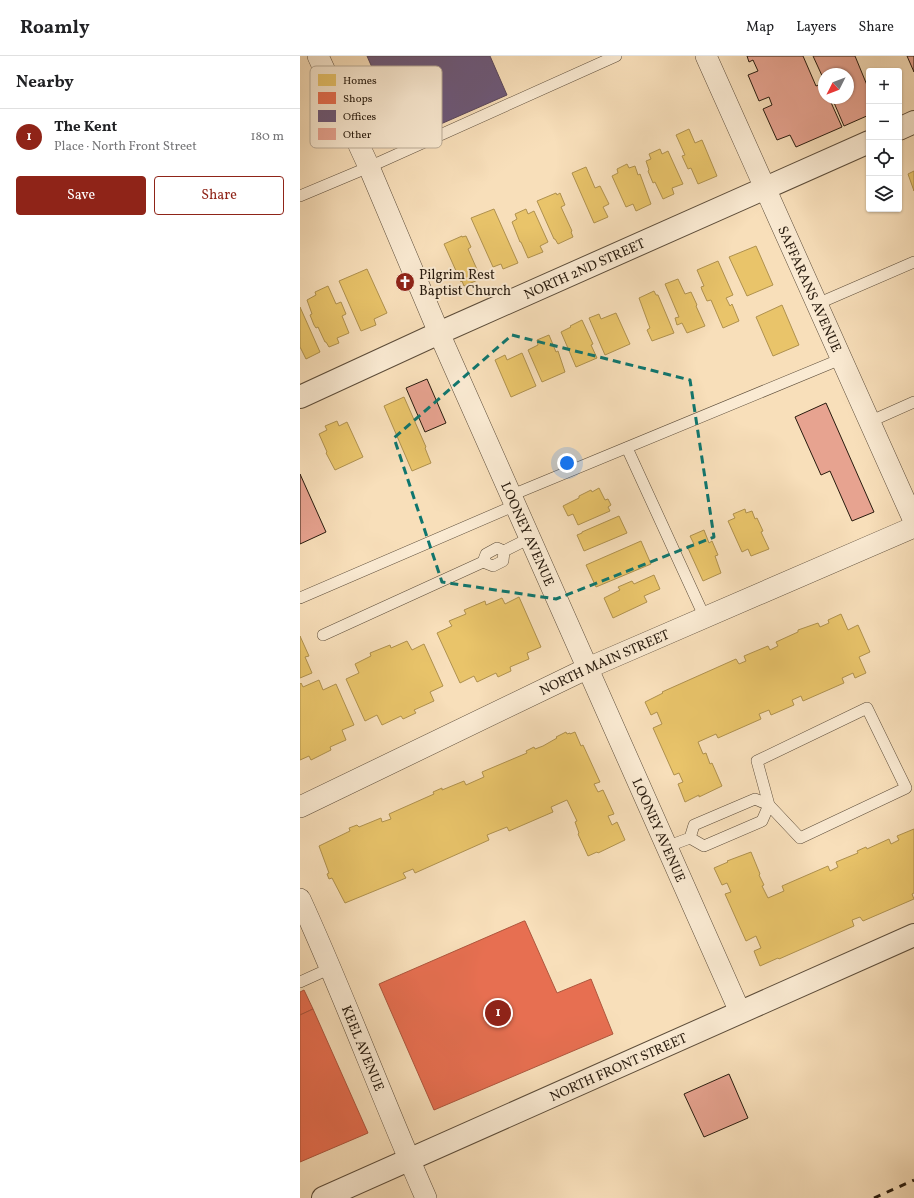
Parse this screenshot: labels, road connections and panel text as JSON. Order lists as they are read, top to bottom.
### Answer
{
  "streets": {
    "street": [
      "NORTH 2ND STREET",
      "SAFFARANS AVENUE",
      "LOONEY AVENUE",
      "NORTH MAIN STREET",
      "KEEL AVENUE",
      "NORTH FRONT STREET"
    ]
  },
  "crossings": [
    ["NORTH 2ND STREET", "SAFFARANS AVENUE"],
    ["NORTH 2ND STREET", "LOONEY AVENUE"],
    ["LOONEY AVENUE", "NORTH MAIN STREET"],
    ["LOONEY AVENUE", "NORTH FRONT STREET"],
    ["KEEL AVENUE", "NORTH FRONT STREET"]
  ],
  "places": {
    "church": ["Pilgrim Rest Baptist Church"]
  },
  "legend": [
    "Homes",
    "Shops",
    "Offices",
    "Other"
  ],
  "north": "bottom left",
  "page": {
    "header": "Roamly",
    "nav": ["Map", "Layers", "Share"],
    "heading": "Nearby",
    "map_buttons": ["+", "−"],
    "list": [
      {
        "mark": "1",
        "name": "The Kent",
        "note": "Place · North Front Street",
        "value": "180 m"
      }
    ],
    "buttons": ["Save", "Share"],
    "pins": "1"
  }
}
